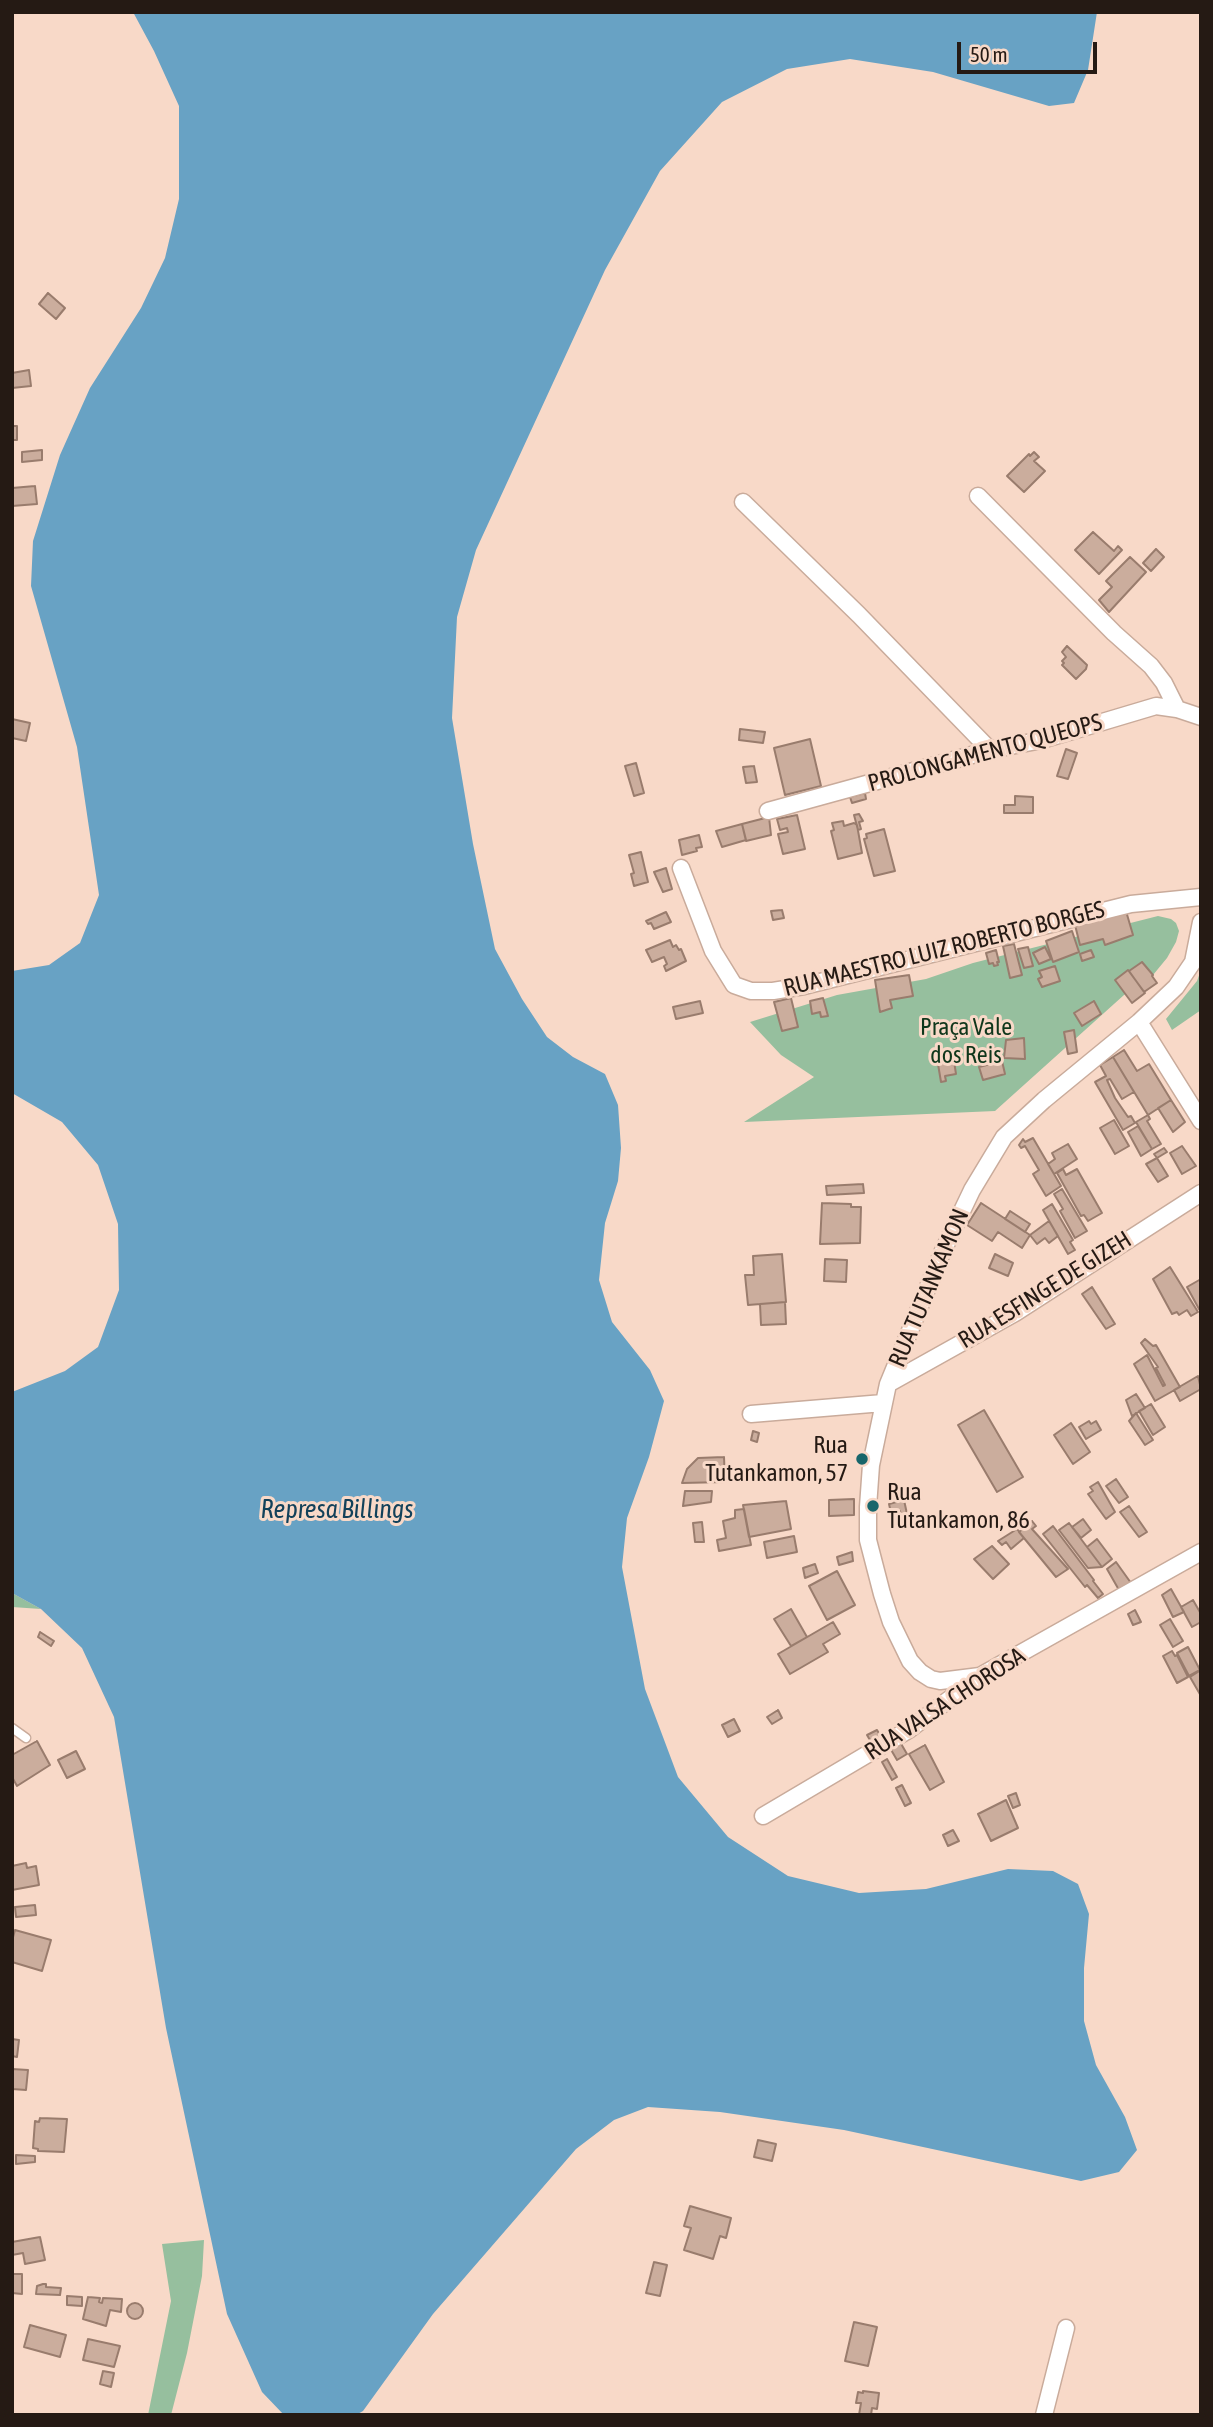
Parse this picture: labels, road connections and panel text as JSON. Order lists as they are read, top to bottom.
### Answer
{
  "streets": {
    "street": [
      "PROLONGAMENTO QUEOPS",
      "RUA MAESTRO LUIZ ROBERTO BORGES",
      "RUA TUTANKAMON",
      "RUA ESFINGE DE GIZEH",
      "RUA VALSA CHOROSA"
    ]
  },
  "crossings": [
    ["RUA MAESTRO LUIZ ROBERTO BORGES", "RUA TUTANKAMON"],
    ["RUA TUTANKAMON", "RUA ESFINGE DE GIZEH"],
    ["RUA TUTANKAMON", "RUA VALSA CHOROSA"]
  ],
  "water": ["Represa Billings"],
  "parks": ["Praça Vale dos Reis"],
  "places": ["Rua Tutankamon, 57", "Rua Tutankamon, 86"],
  "scale_bar": "50 m"
}
